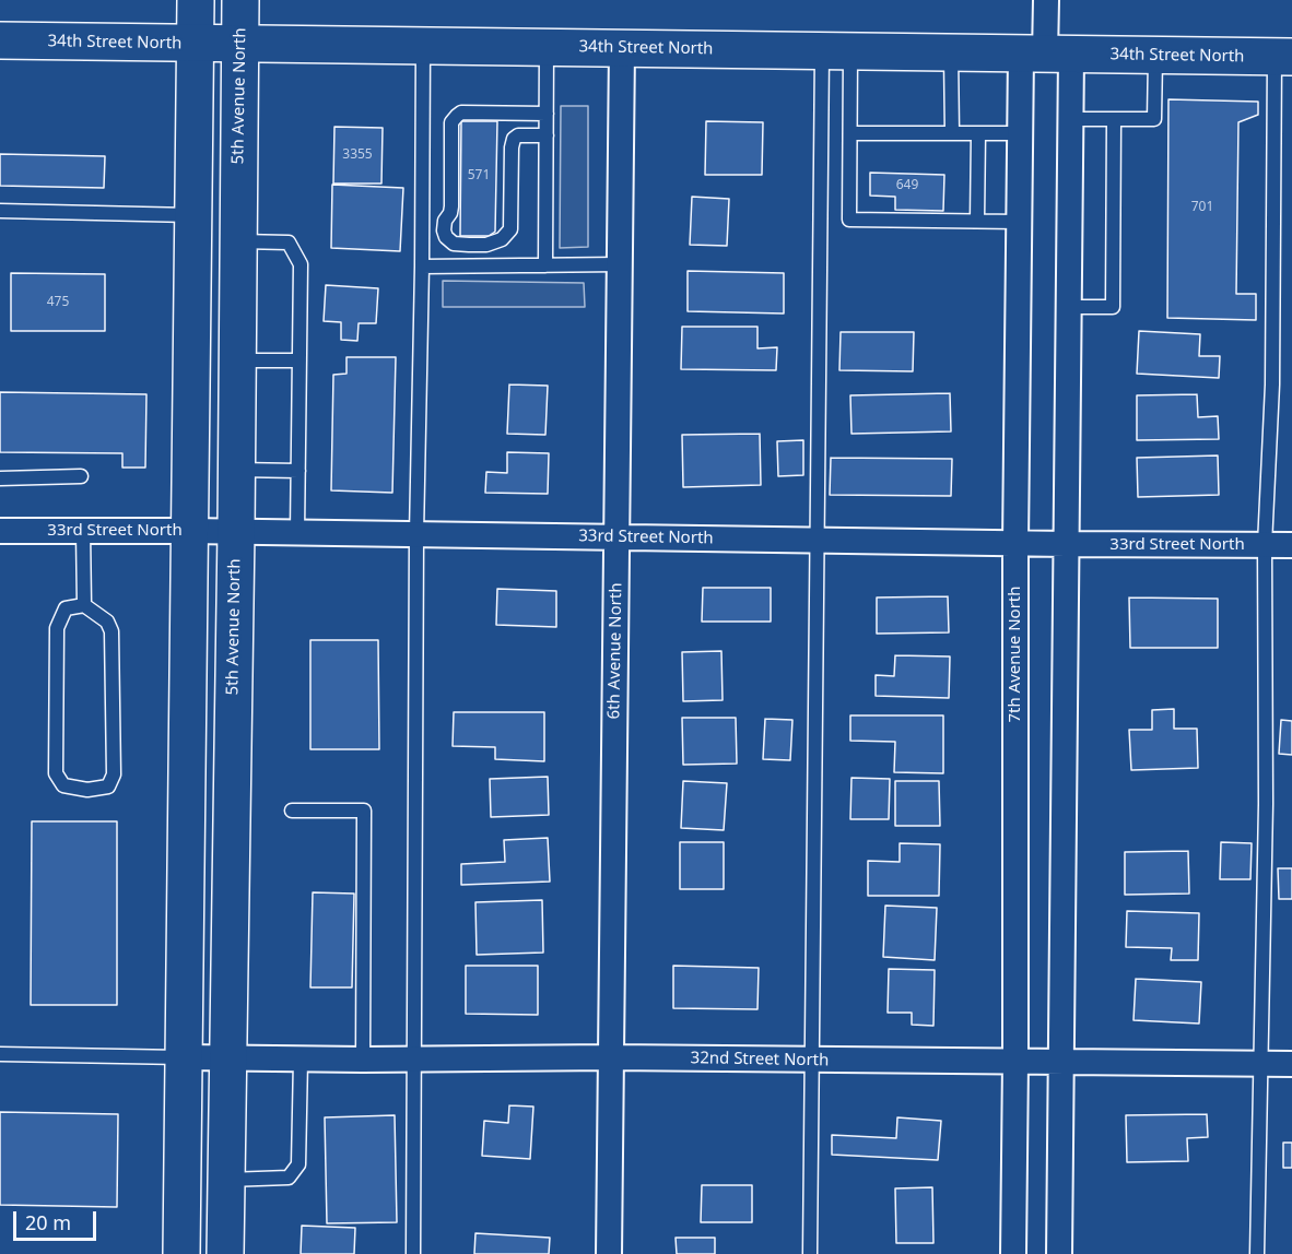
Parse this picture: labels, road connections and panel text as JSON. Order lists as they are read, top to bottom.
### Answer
{
  "streets": {
    "main road": ["34th Street North", "5th Avenue North"],
    "street": [
      "33rd Street North",
      "6th Avenue North",
      "7th Avenue North",
      "32nd Street North"
    ]
  },
  "crossings": [
    ["34th Street North", "5th Avenue North"],
    ["34th Street North", "6th Avenue North"],
    ["34th Street North", "7th Avenue North"],
    ["5th Avenue North", "33rd Street North"],
    ["5th Avenue North", "32nd Street North"],
    ["33rd Street North", "6th Avenue North"],
    ["33rd Street North", "7th Avenue North"],
    ["6th Avenue North", "32nd Street North"],
    ["7th Avenue North", "32nd Street North"]
  ],
  "house_numbers": [
    "3355",
    "571",
    "649",
    "701",
    "475"
  ],
  "scale_bar": "20 m"
}
